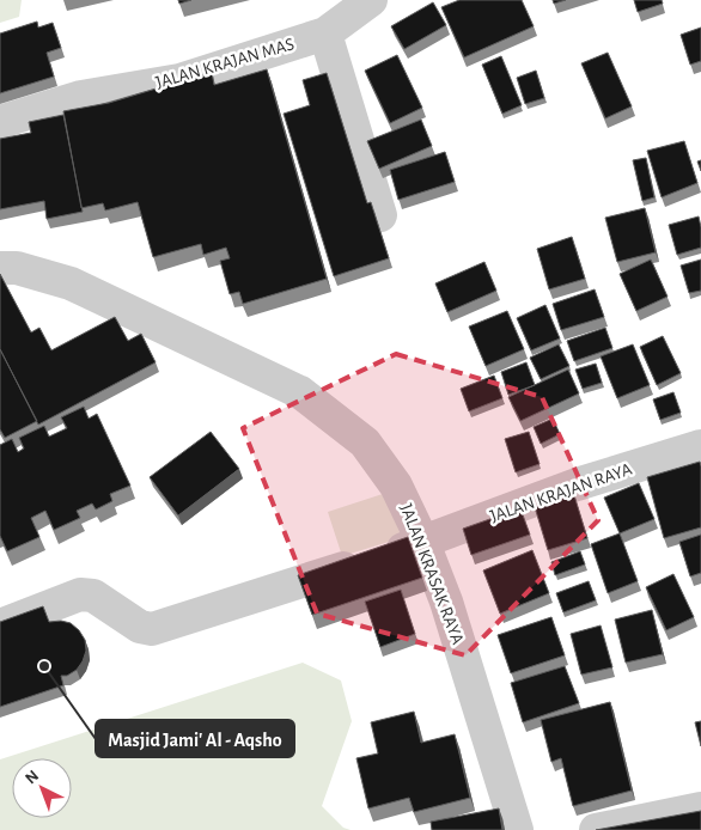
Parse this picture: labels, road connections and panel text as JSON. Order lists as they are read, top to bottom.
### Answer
{
  "streets": {
    "street": ["JALAN KRAJAN MAS", "JALAN KRAJAN RAYA", "JALAN KRASAK RAYA"]
  },
  "crossings": [
    ["JALAN KRAJAN RAYA", "JALAN KRASAK RAYA"]
  ],
  "places": ["Masjid Jami' Al - Aqsho"],
  "north": "top left"
}
